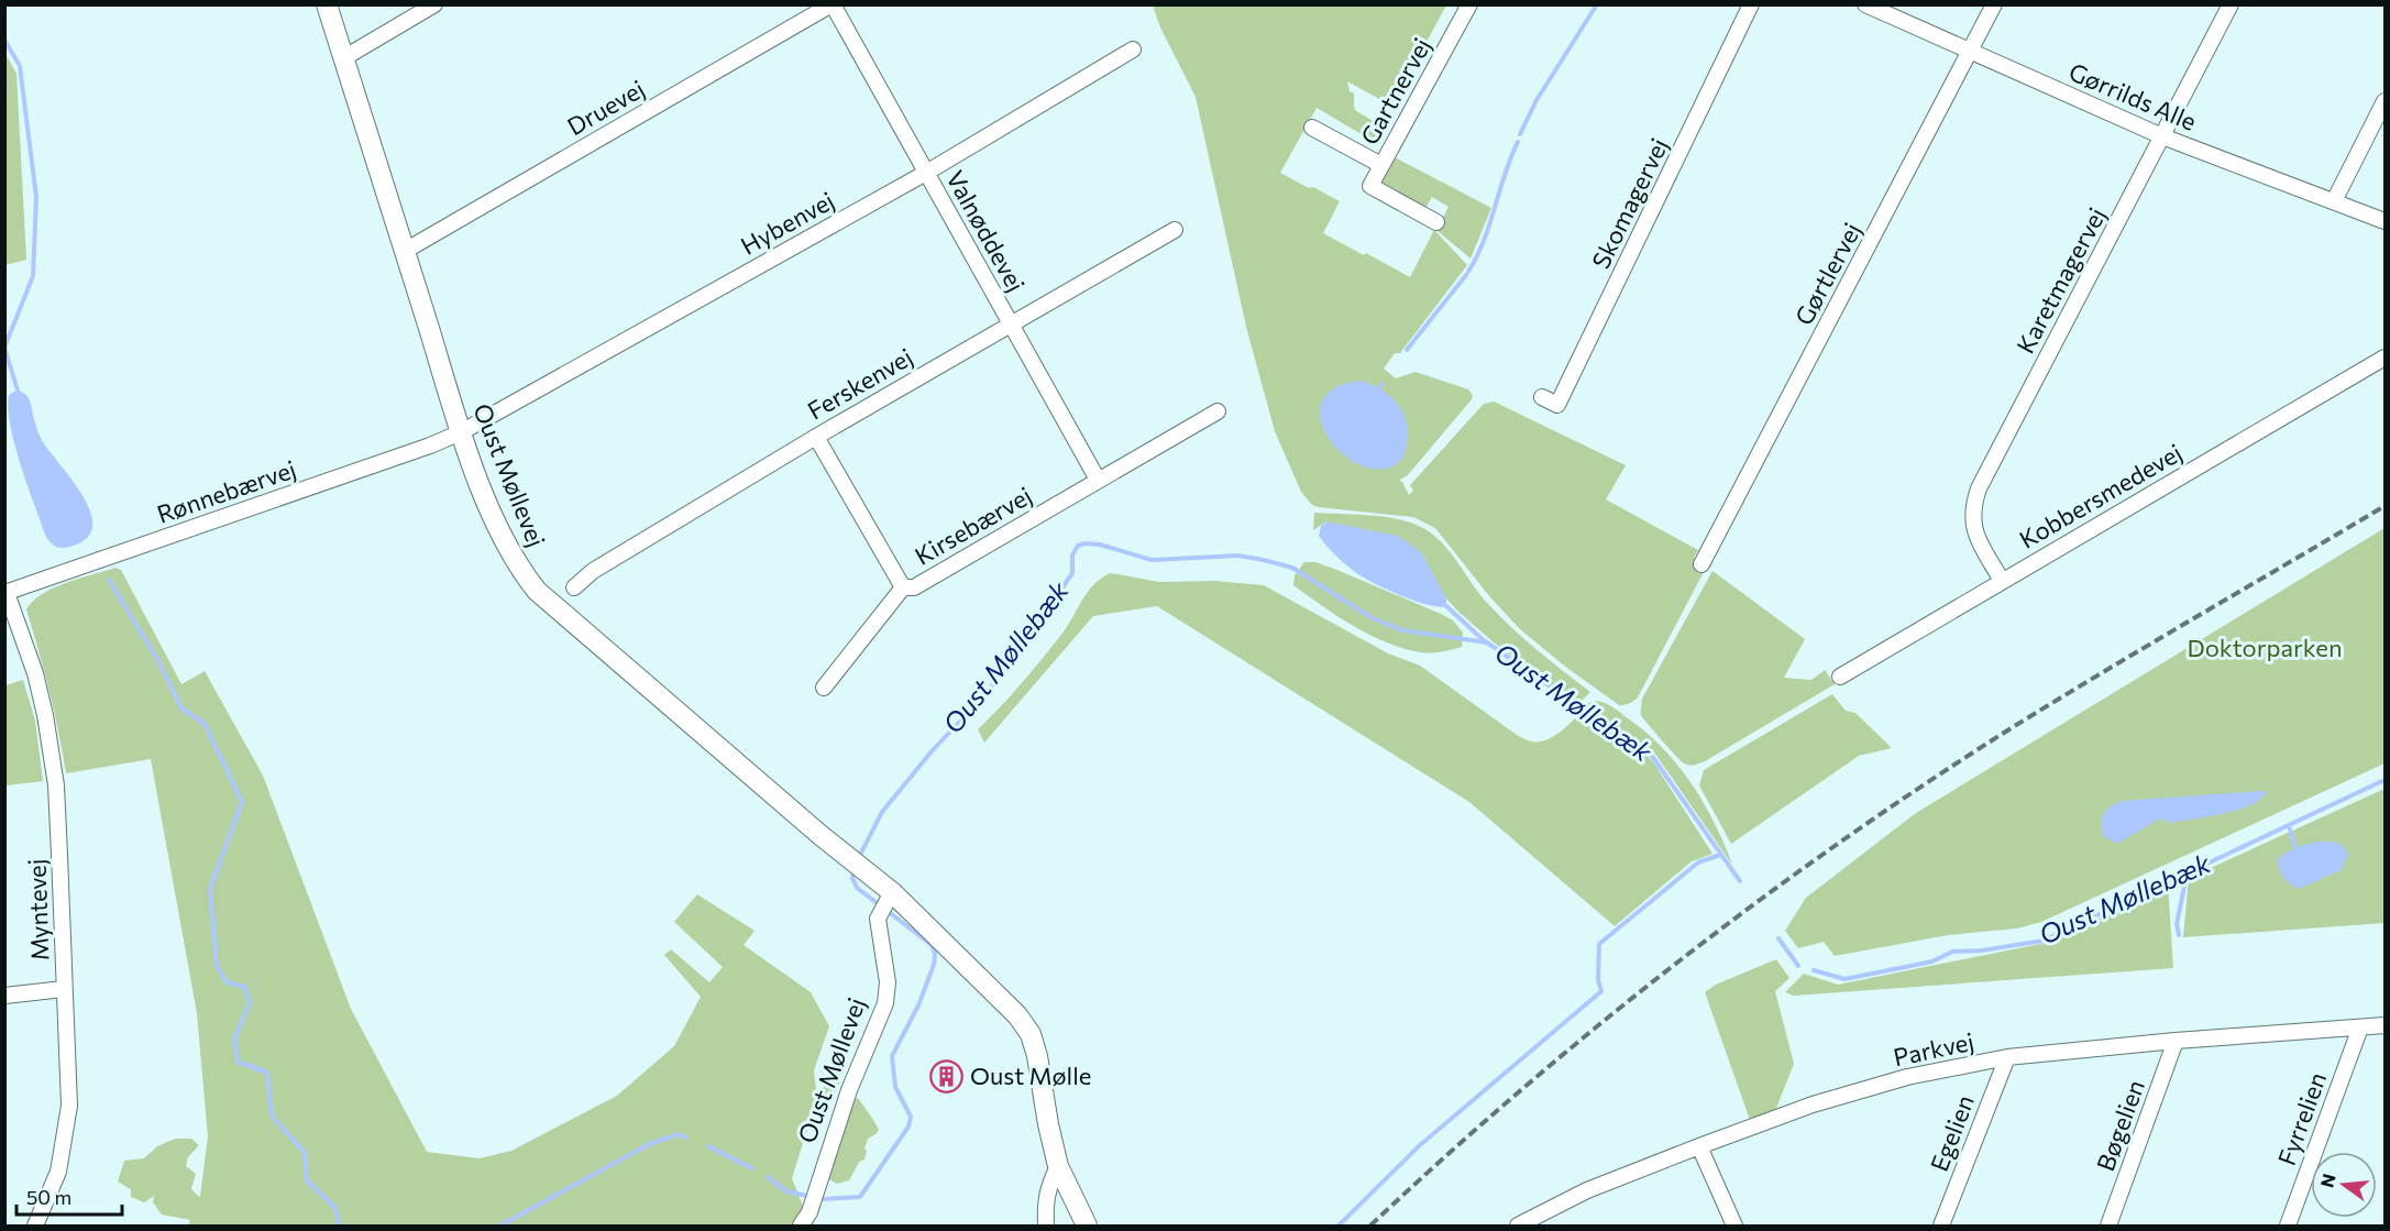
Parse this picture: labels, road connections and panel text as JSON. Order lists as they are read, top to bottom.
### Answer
{
  "streets": {
    "street": [
      "Gartnervej",
      "Gørrilds Alle",
      "Druevej",
      "Skomagervej",
      "Hybenvej",
      "Valnøddevej",
      "Gørtlervej",
      "Karetmagervej",
      "Ferskenvej",
      "Oust Møllevej",
      "Rønnebærvej",
      "Kobbersmedevej",
      "Kirsebærvej",
      "Myntevej",
      "Parkvej",
      "Fyrrelien",
      "Bøgelien",
      "Egelien"
    ]
  },
  "crossings": [
    ["Gørrilds Alle", "Gørtlervej"],
    ["Gørrilds Alle", "Karetmagervej"],
    ["Druevej", "Valnøddevej"],
    ["Druevej", "Oust Møllevej"],
    ["Hybenvej", "Valnøddevej"],
    ["Hybenvej", "Oust Møllevej"],
    ["Hybenvej", "Rønnebærvej"],
    ["Valnøddevej", "Ferskenvej"],
    ["Valnøddevej", "Kirsebærvej"],
    ["Karetmagervej", "Kobbersmedevej"],
    ["Ferskenvej", "Kirsebærvej"],
    ["Oust Møllevej", "Rønnebærvej"],
    ["Rønnebærvej", "Myntevej"],
    ["Parkvej", "Fyrrelien"],
    ["Parkvej", "Bøgelien"],
    ["Parkvej", "Egelien"]
  ],
  "water": ["Oust Møllebæk"],
  "parks": ["Doktorparken"],
  "places": {
    "building": ["Oust Mølle"]
  },
  "scale_bar": "50 m",
  "north": "left"
}
